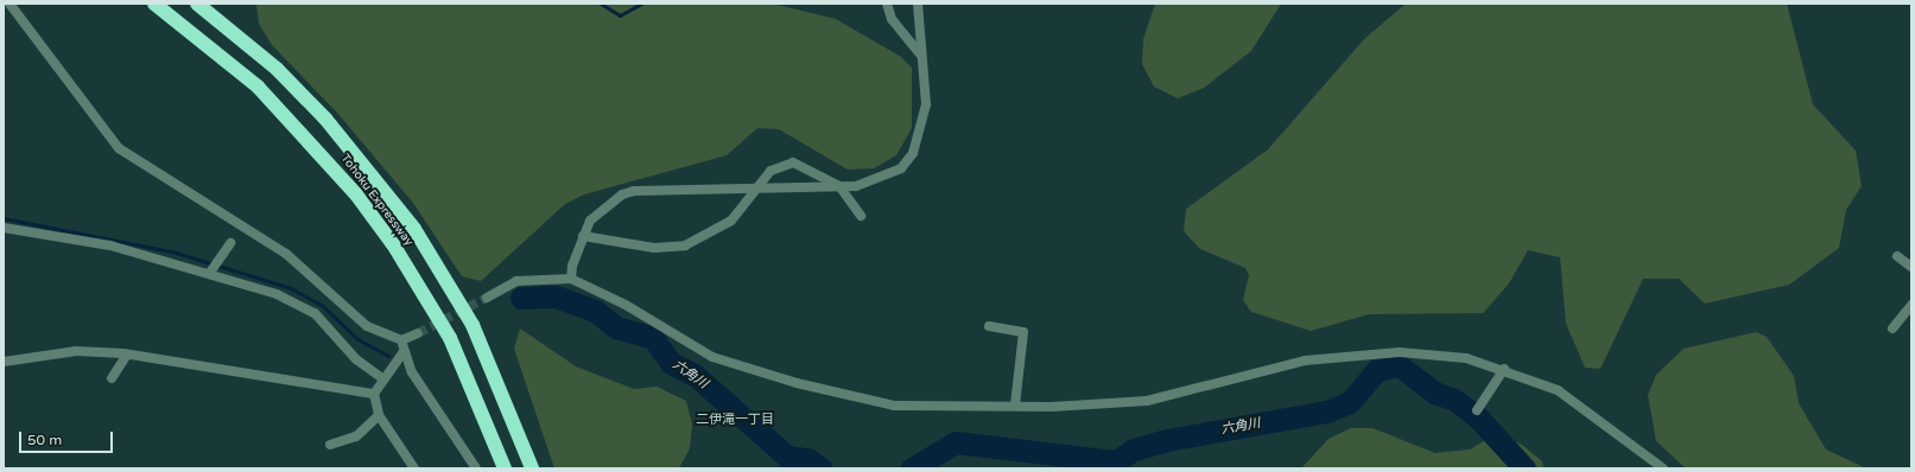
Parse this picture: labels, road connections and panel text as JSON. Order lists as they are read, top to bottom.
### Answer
{
  "streets": {
    "highway": ["Tohoku Expressway"]
  },
  "districts": ["二伊滝一丁目"],
  "water": ["六角川"],
  "scale_bar": "50 m"
}
